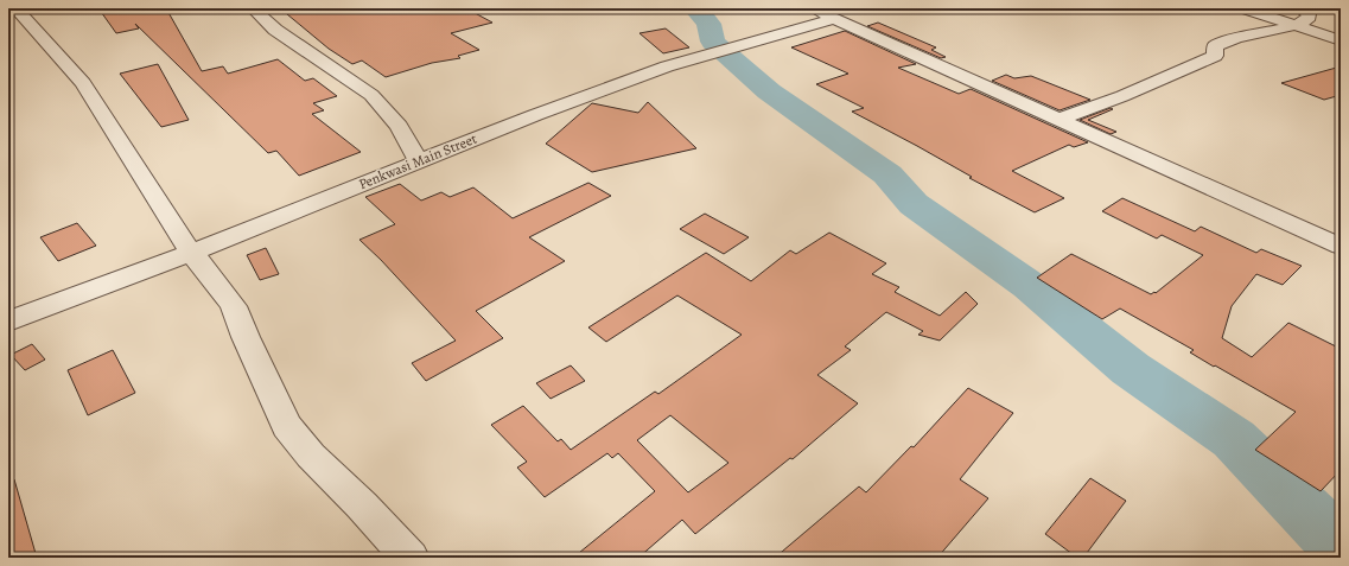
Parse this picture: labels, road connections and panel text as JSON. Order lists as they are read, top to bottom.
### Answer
{
  "streets": {
    "street": ["Penkwasi Main Street"]
  }
}
